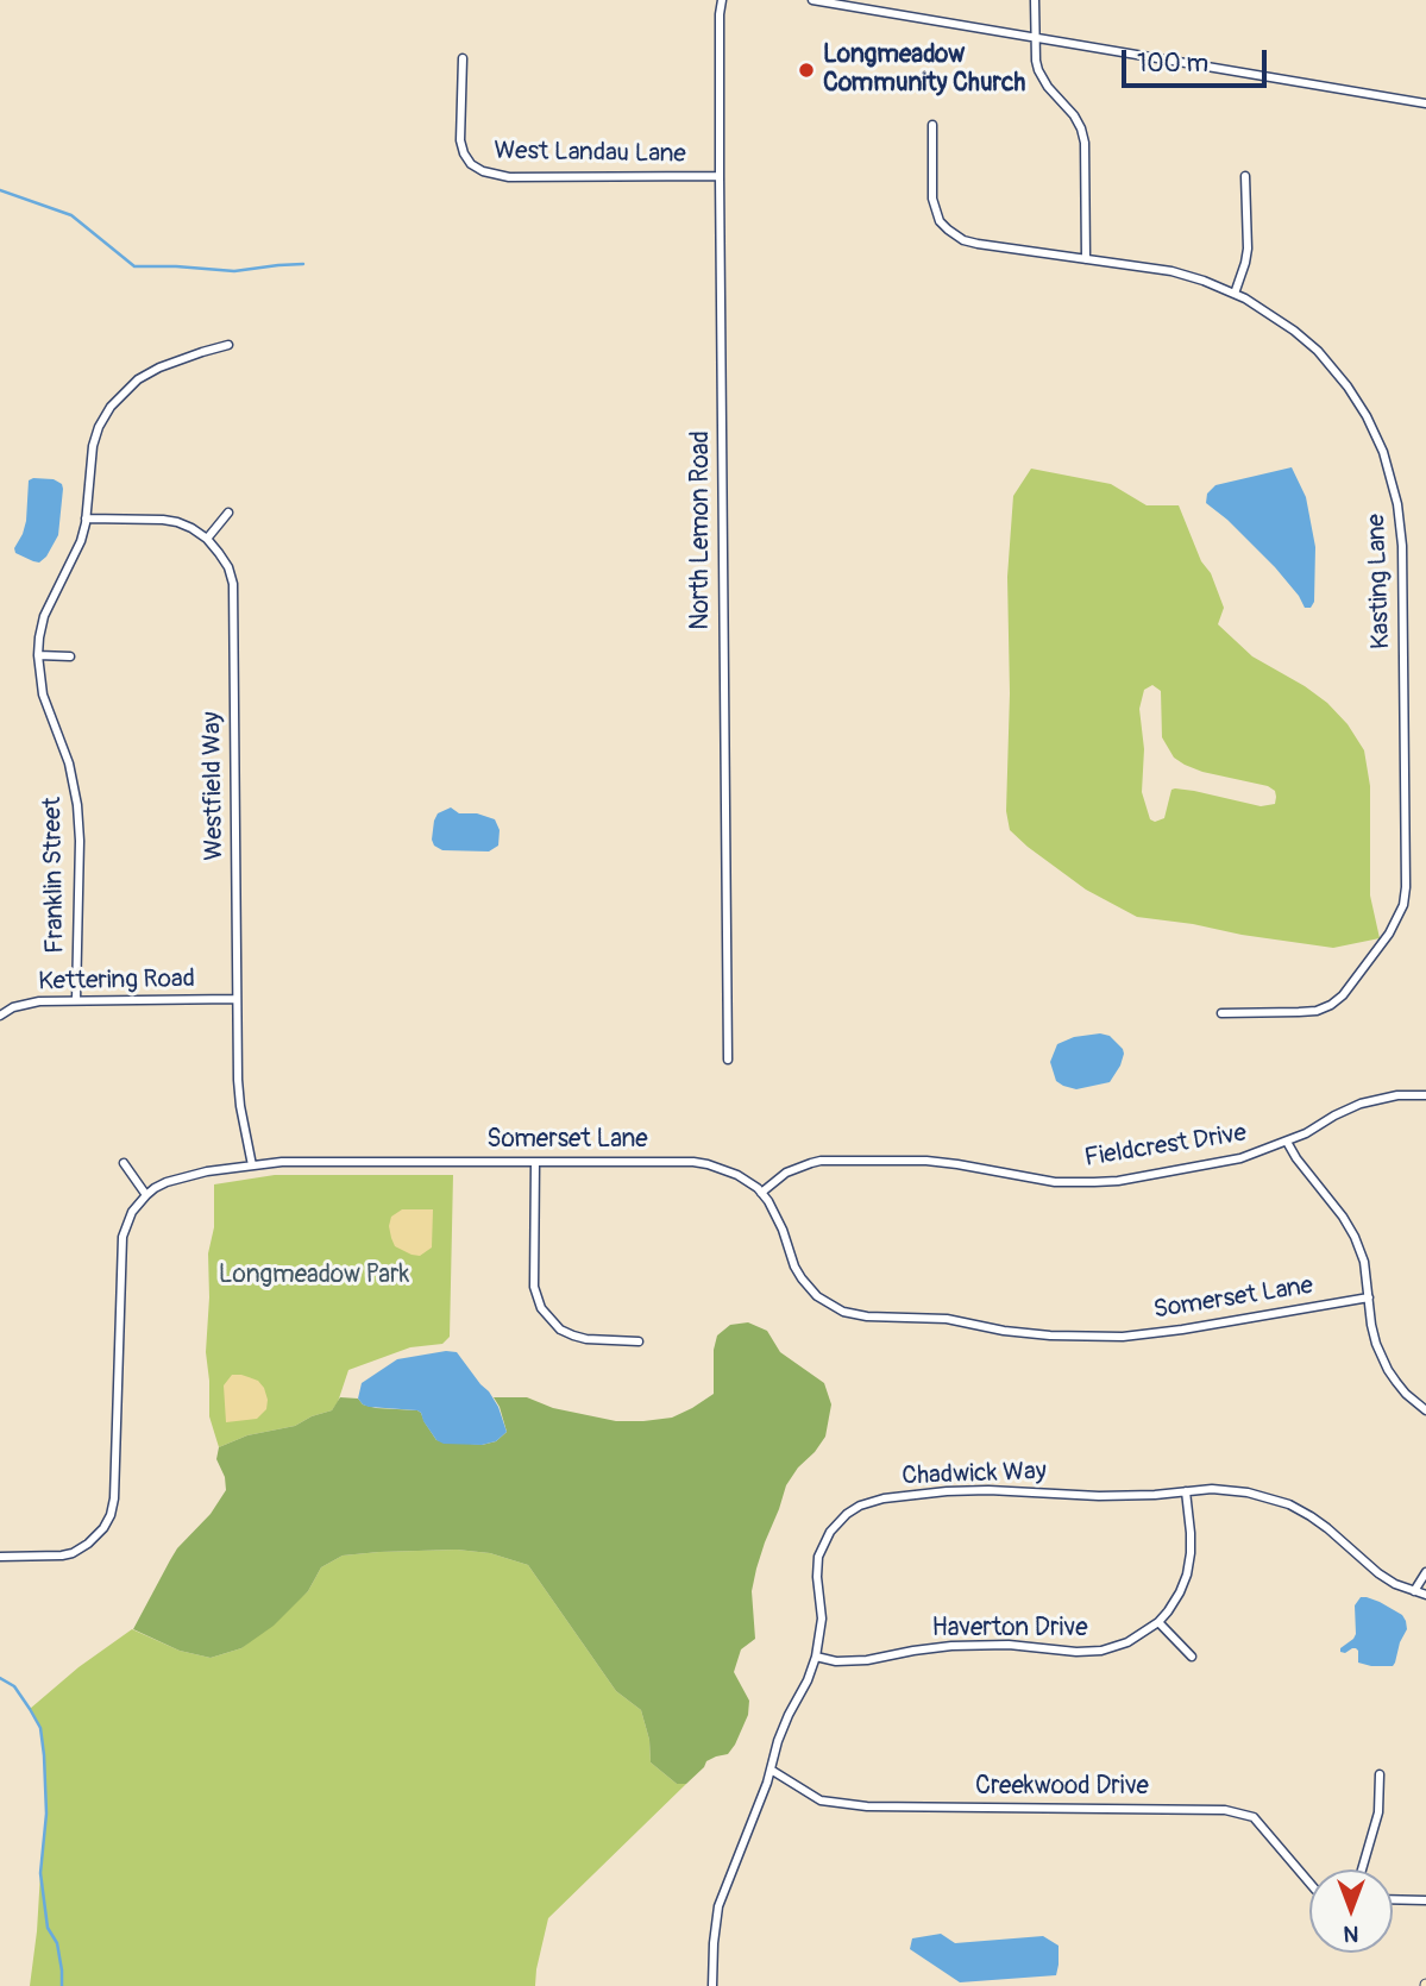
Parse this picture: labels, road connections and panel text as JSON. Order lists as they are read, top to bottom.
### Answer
{
  "streets": {
    "street": [
      "West Landau Lane",
      "North Lemon Road",
      "Kasting Lane",
      "Westfield Way",
      "Franklin Street",
      "Kettering Road",
      "Somerset Lane",
      "Fieldcrest Drive",
      "Chadwick Way",
      "Haverton Drive",
      "Creekwood Drive"
    ]
  },
  "crossings": [
    ["West Landau Lane", "North Lemon Road"],
    ["Westfield Way", "Kettering Road"],
    ["Westfield Way", "Somerset Lane"],
    ["Franklin Street", "Kettering Road"],
    ["Somerset Lane", "Fieldcrest Drive"],
    ["Chadwick Way", "Haverton Drive"],
    ["Chadwick Way", "Creekwood Drive"]
  ],
  "parks": ["Longmeadow Park"],
  "places": ["Longmeadow Community Church"],
  "scale_bar": "100 m",
  "north": "bottom"
}
